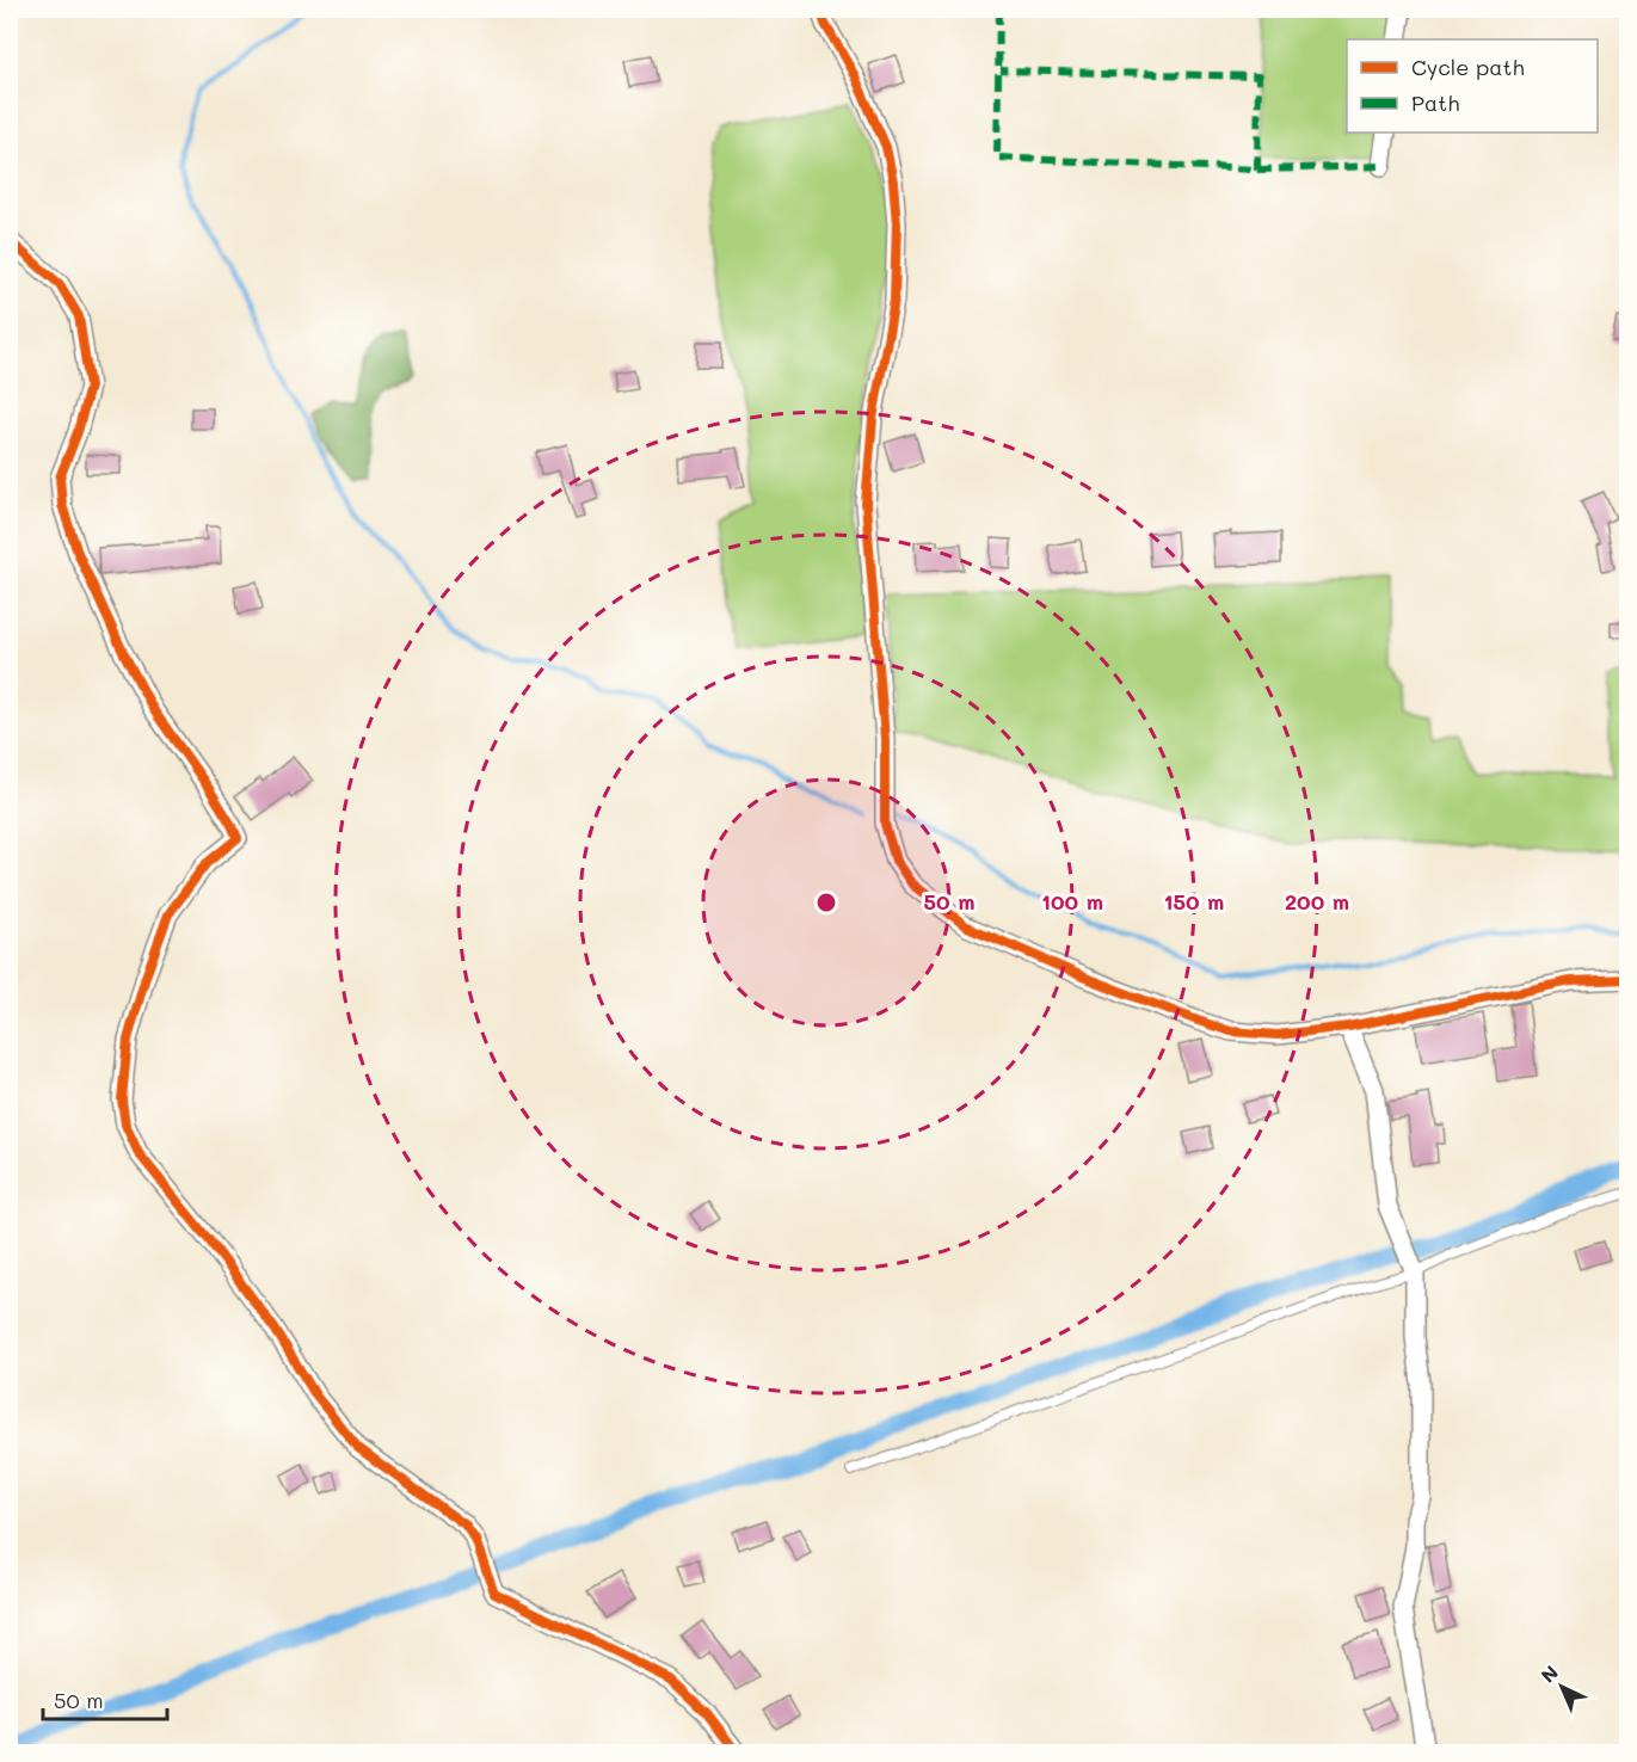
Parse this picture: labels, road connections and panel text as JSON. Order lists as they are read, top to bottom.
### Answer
{
  "legend": ["Cycle path", "Path"],
  "scale_bar": "50 m",
  "north": "top left",
  "rings": [
    "50 m",
    "100 m",
    "150 m",
    "200 m"
  ]
}
